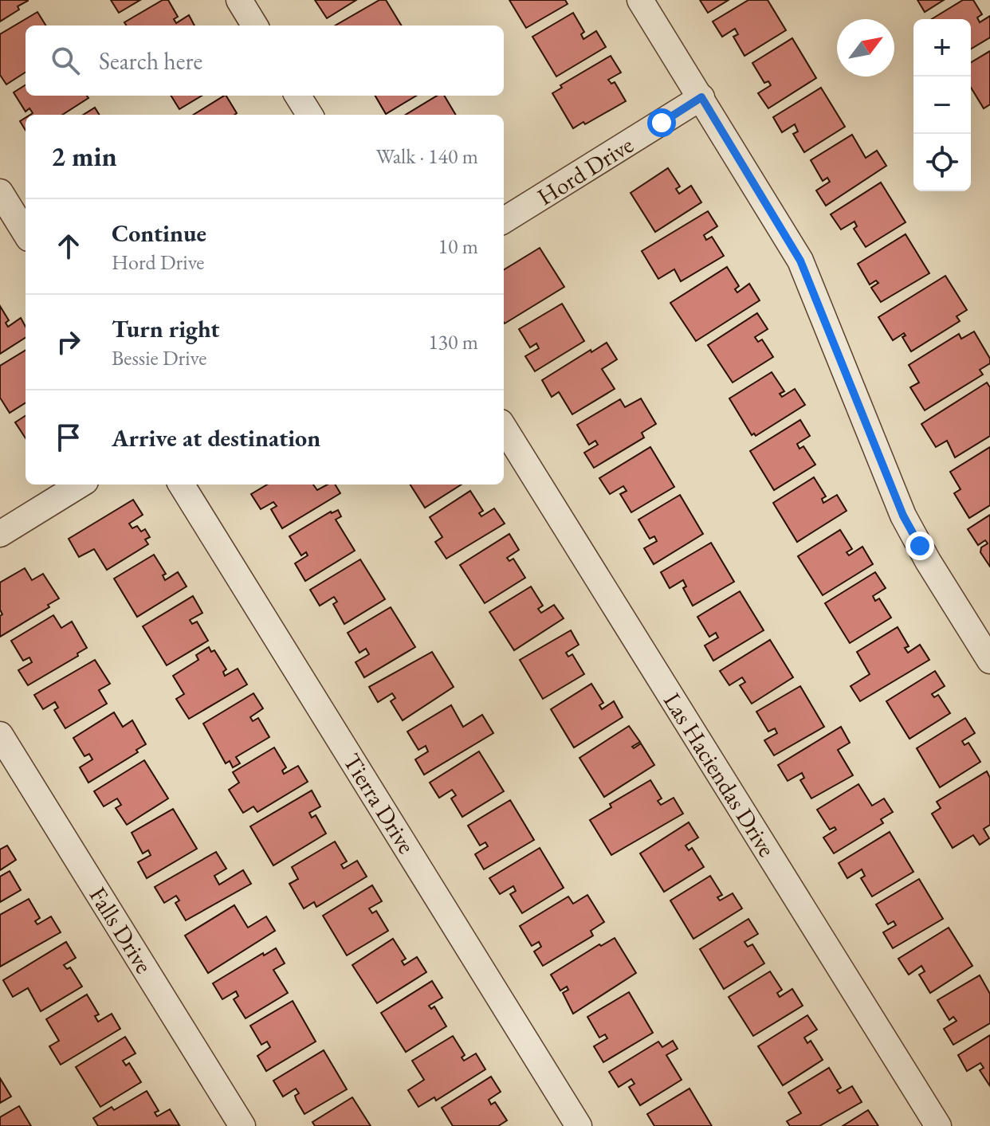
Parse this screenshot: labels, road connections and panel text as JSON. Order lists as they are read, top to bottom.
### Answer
{
  "streets": {
    "street": [
      "Hord Drive",
      "Las Haciendas Drive",
      "Tierra Drive",
      "Falls Drive"
    ]
  },
  "north": "top right",
  "page": {
    "map_buttons": ["+", "−"],
    "search": "Search here",
    "heading": ["2 min", "Walk · 140 m"],
    "list": [
      ["Continue", "Hord Drive", "10 m"],
      ["Turn right", "Bessie Drive", "130 m"],
      "Arrive at destination"
    ]
  }
}
